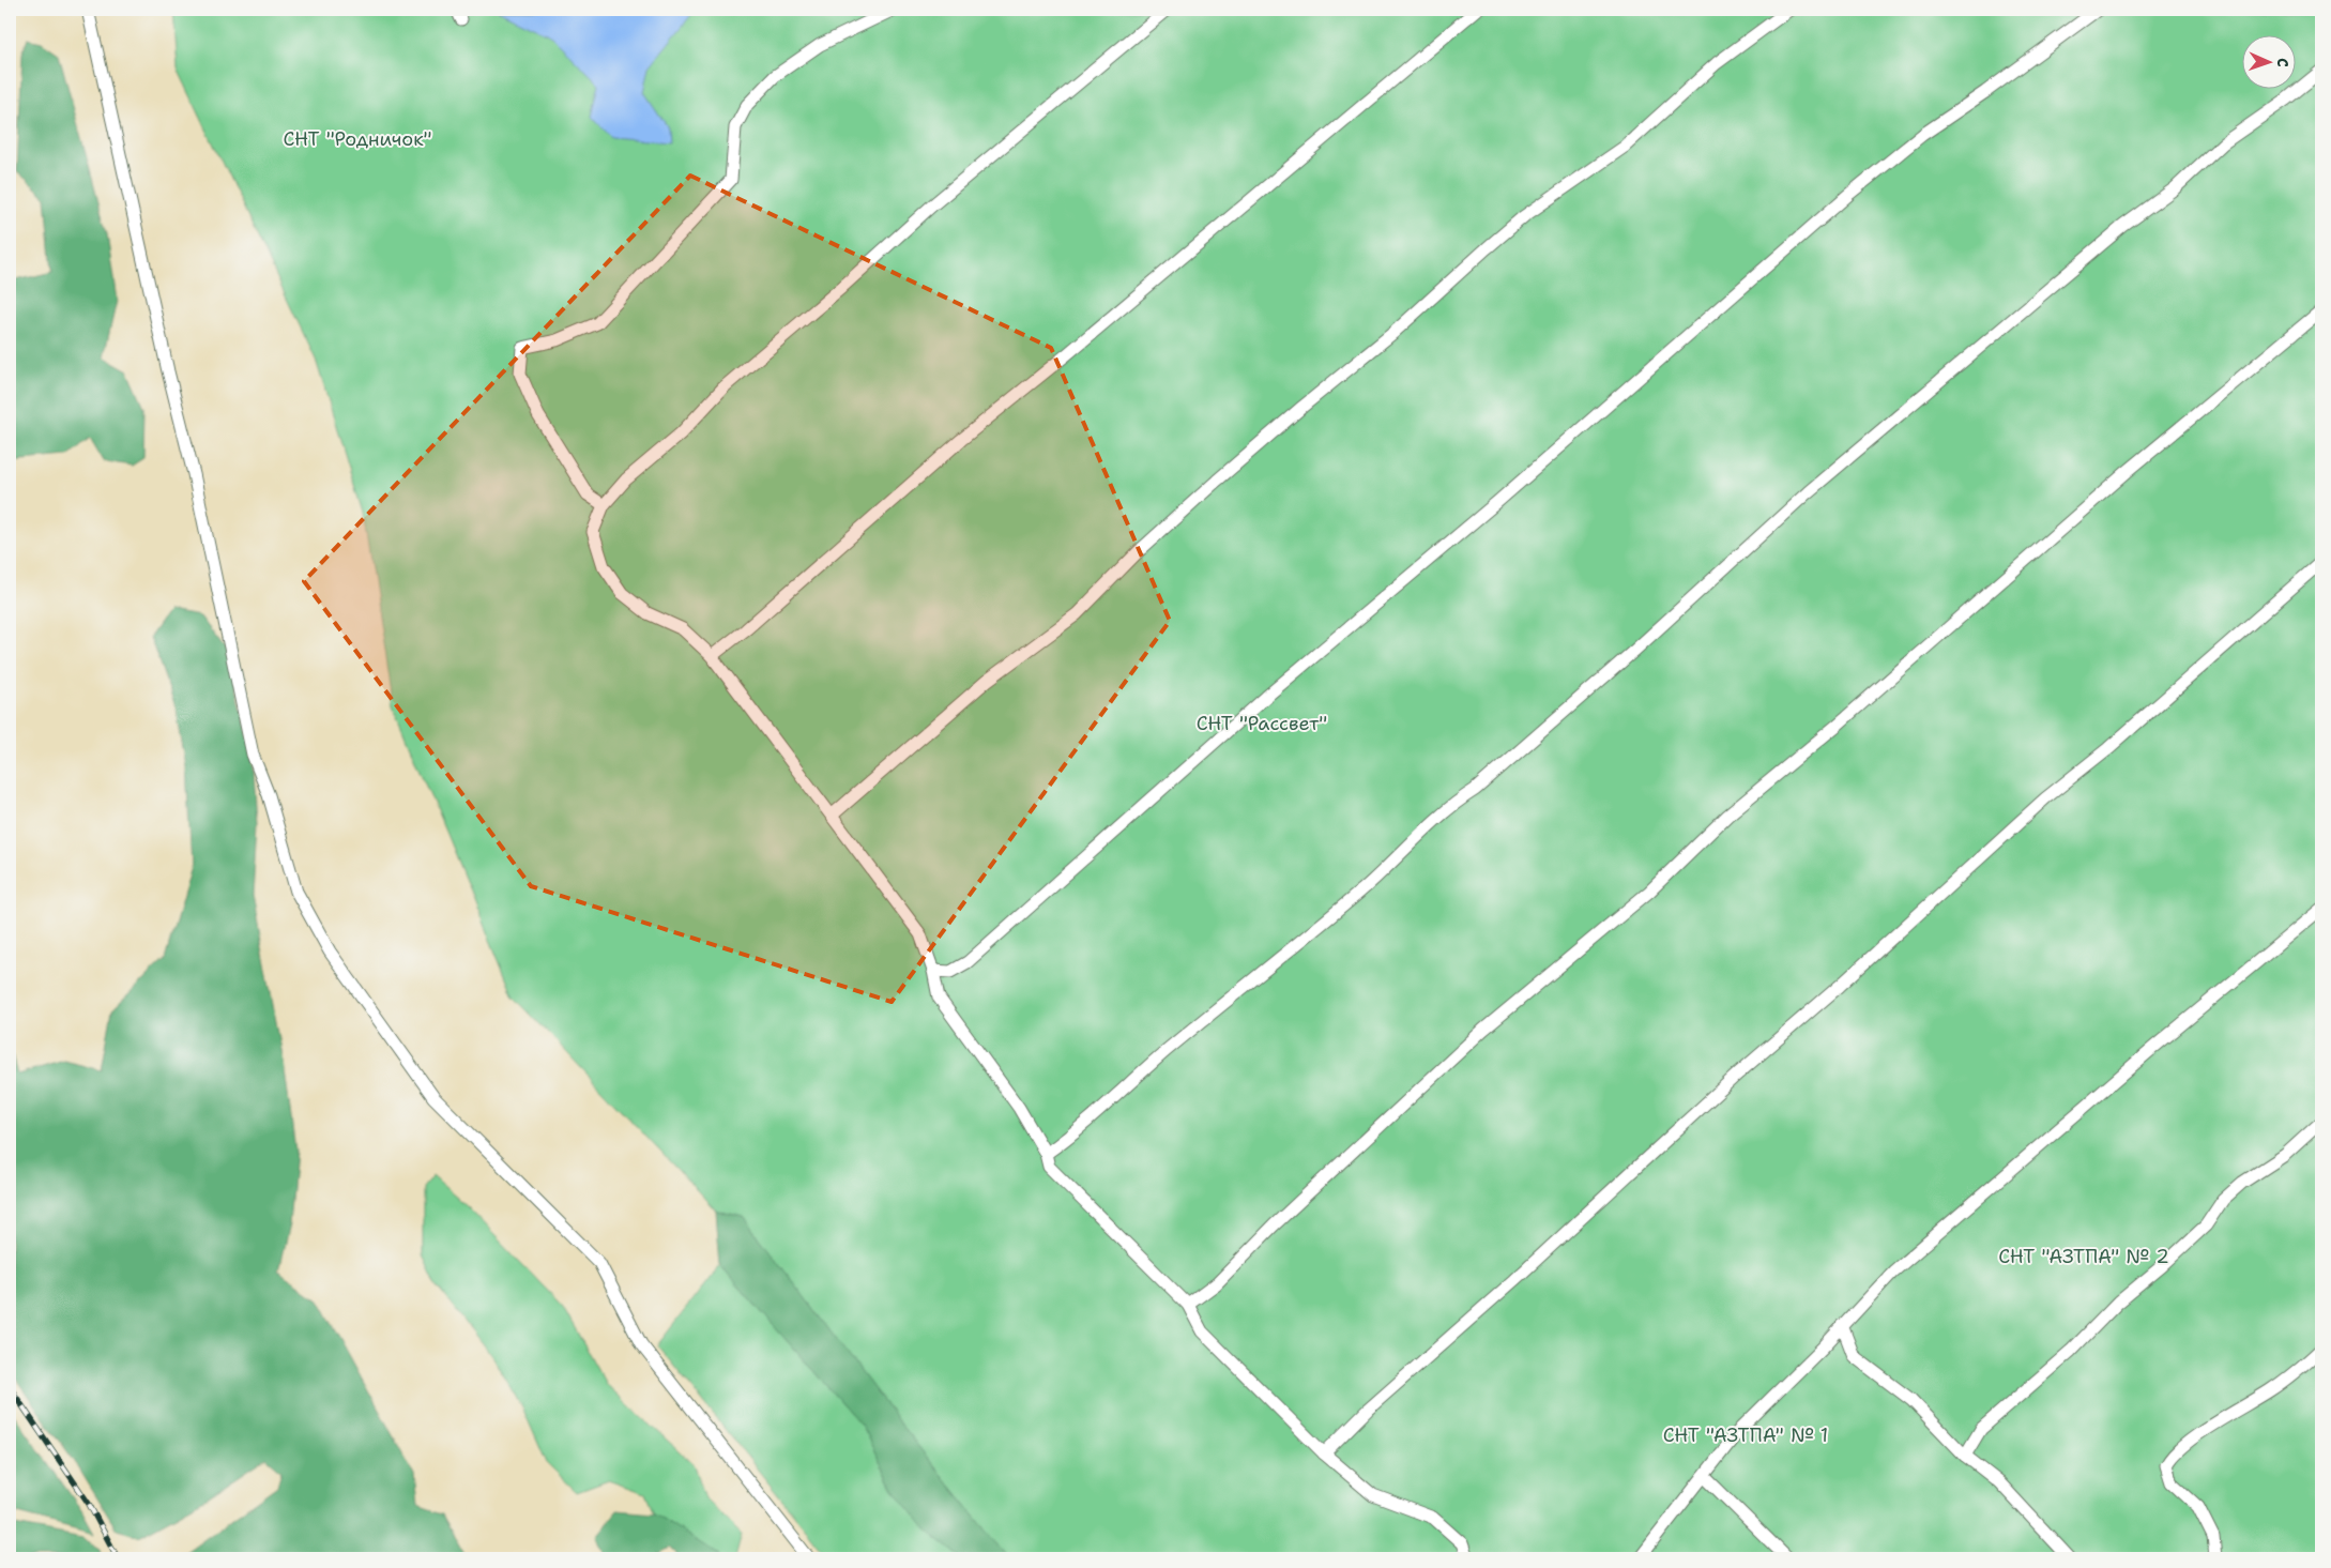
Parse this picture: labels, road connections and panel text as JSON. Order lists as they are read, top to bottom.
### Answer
{
  "parks": [
    "СНТ \"Родничок\"",
    "СНТ \"Рассвет\"",
    "СНТ \"АЗТПА\" № 2",
    "СНТ \"АЗТПА\" № 1"
  ],
  "north": "right"
}
